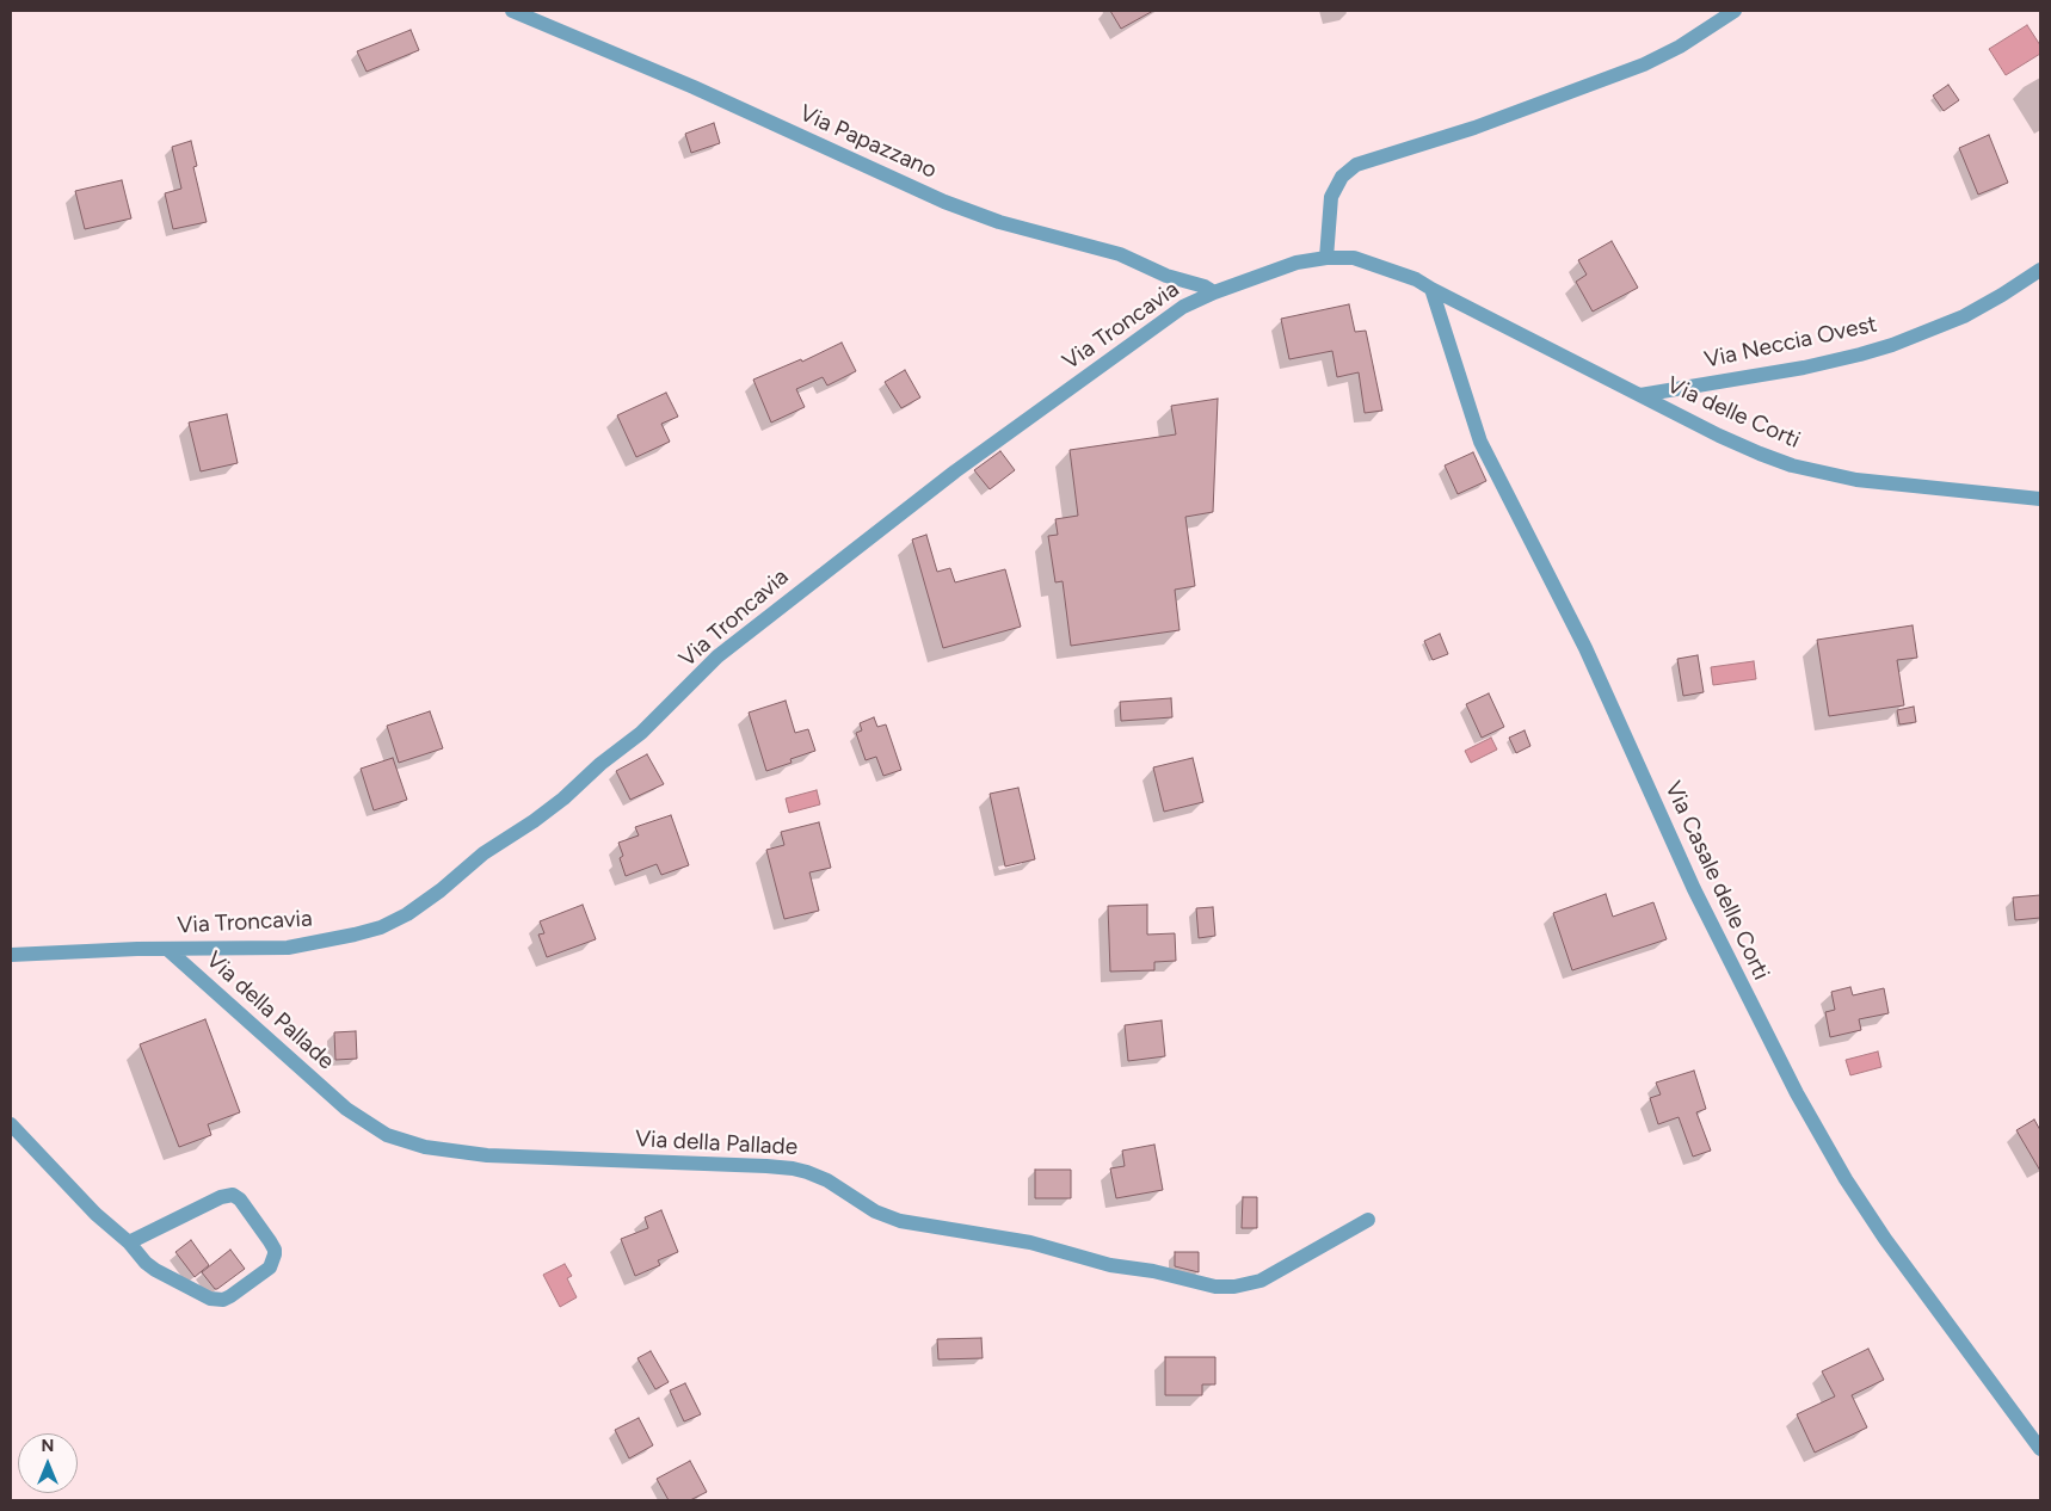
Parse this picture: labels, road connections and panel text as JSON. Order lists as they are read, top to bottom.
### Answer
{
  "streets": {
    "street": [
      "Via Papazzano",
      "Via Troncavia",
      "Via Neccia Ovest",
      "Via delle Corti",
      "Via Casale delle Corti",
      "Via della Pallade"
    ]
  },
  "crossings": [
    ["Via Papazzano", "Via Troncavia"],
    ["Via Troncavia", "Via delle Corti"],
    ["Via Troncavia", "Via Casale delle Corti"],
    ["Via Troncavia", "Via della Pallade"],
    ["Via Neccia Ovest", "Via delle Corti"],
    ["Via delle Corti", "Via Casale delle Corti"]
  ],
  "north": "top"
}
